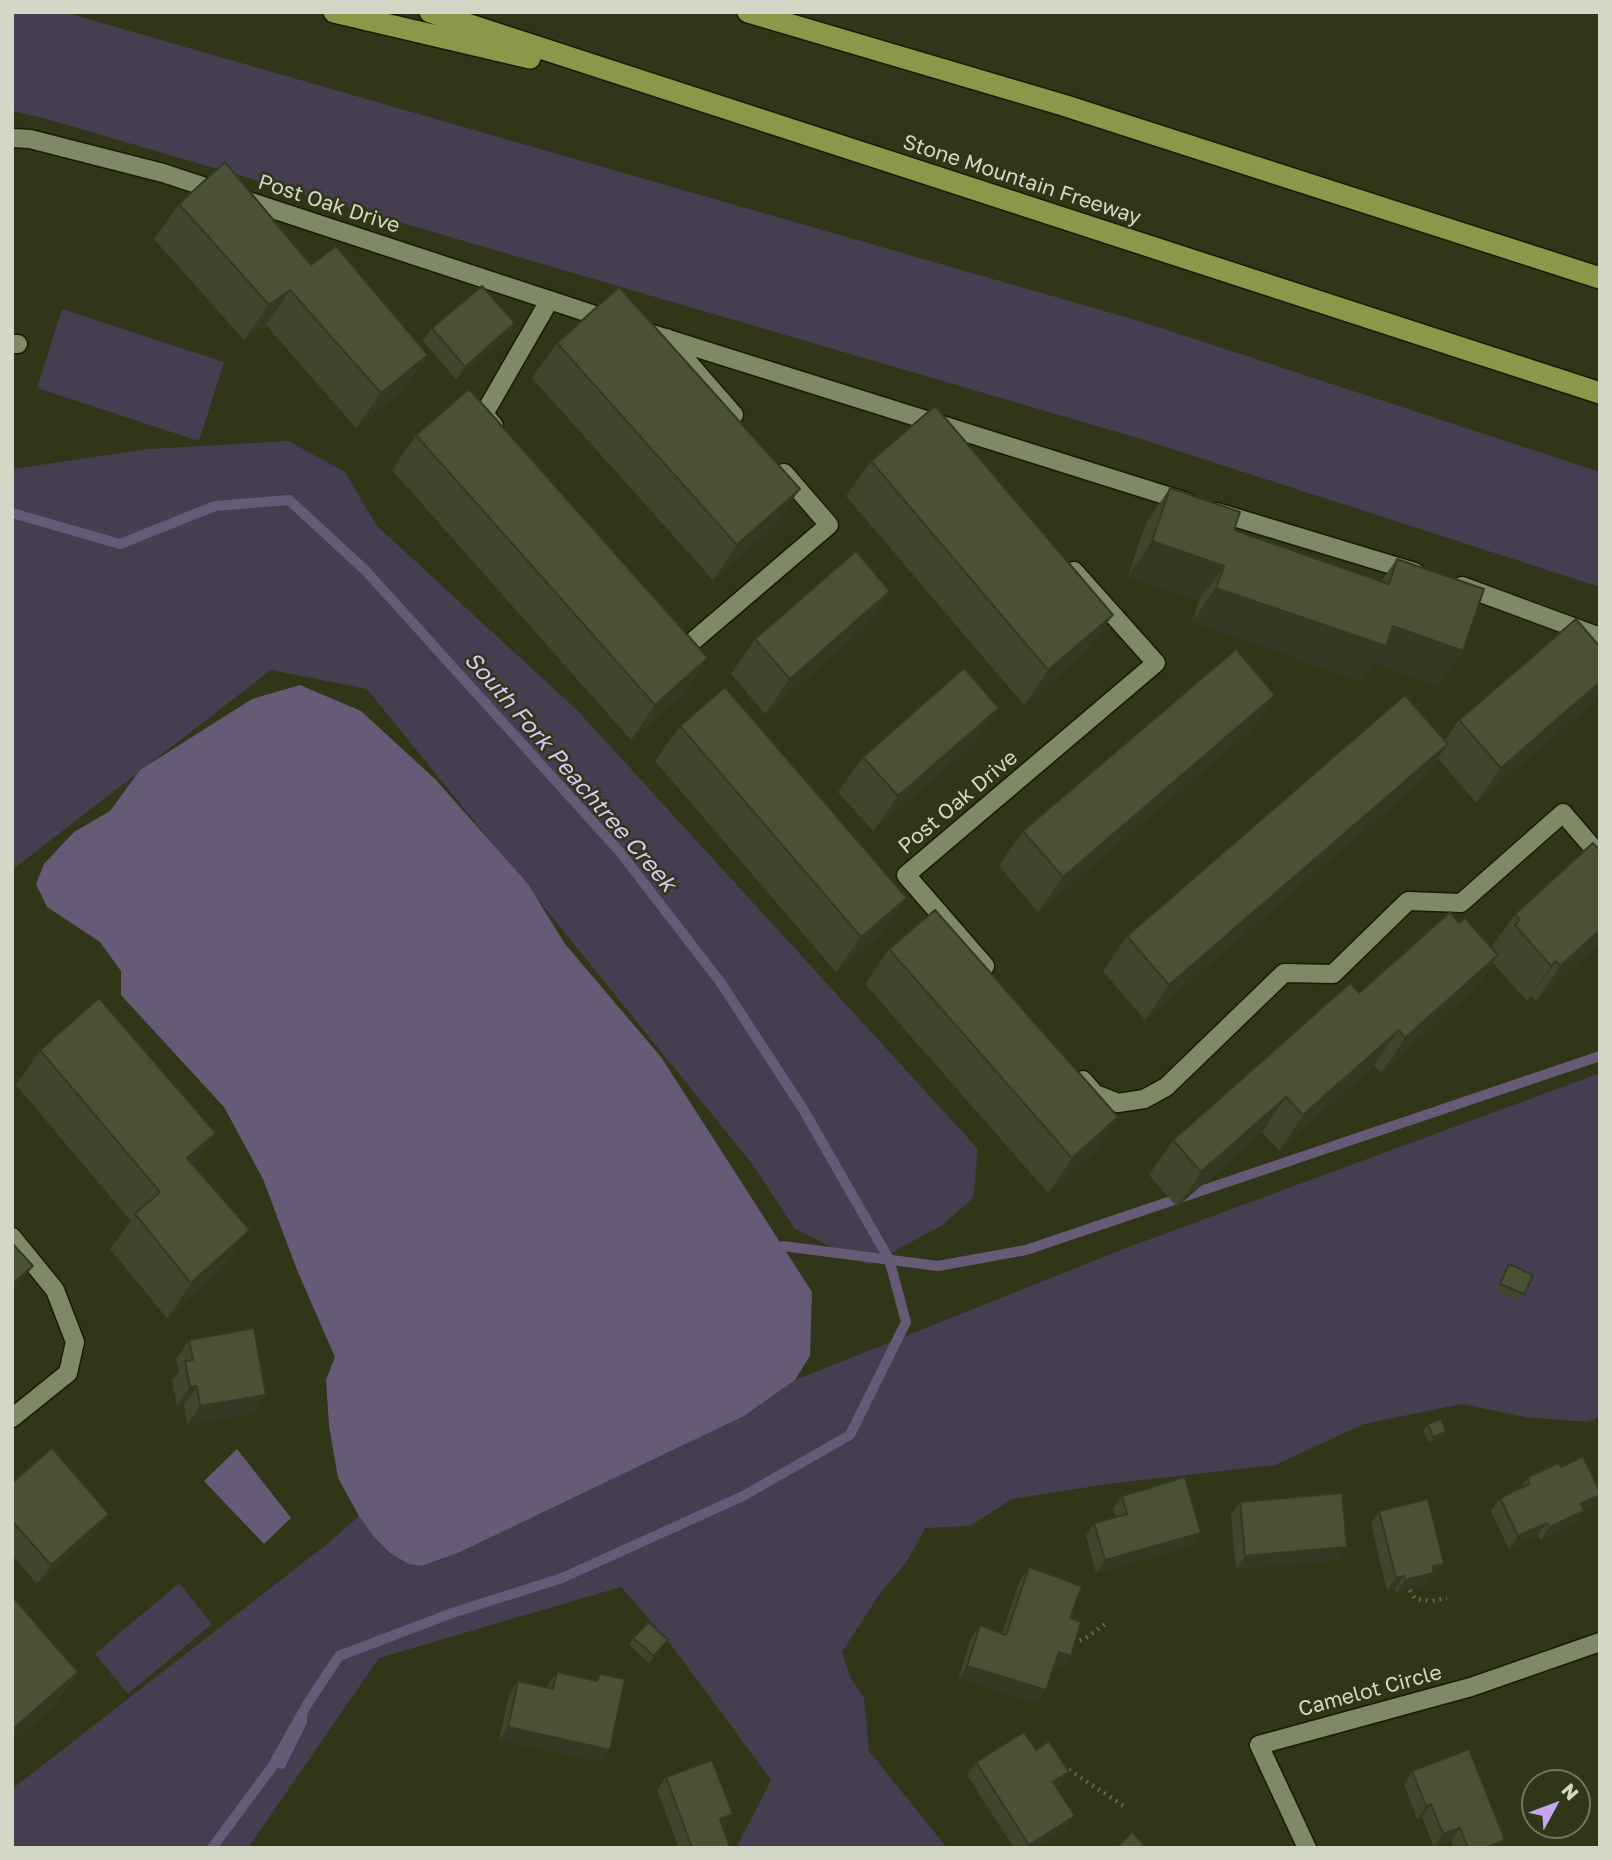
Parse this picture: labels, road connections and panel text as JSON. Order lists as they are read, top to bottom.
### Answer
{
  "streets": {
    "highway": ["Stone Mountain Freeway"],
    "street": ["Post Oak Drive", "Camelot Circle"]
  },
  "water": ["South Fork Peachtree Creek"],
  "north": "top right"
}
